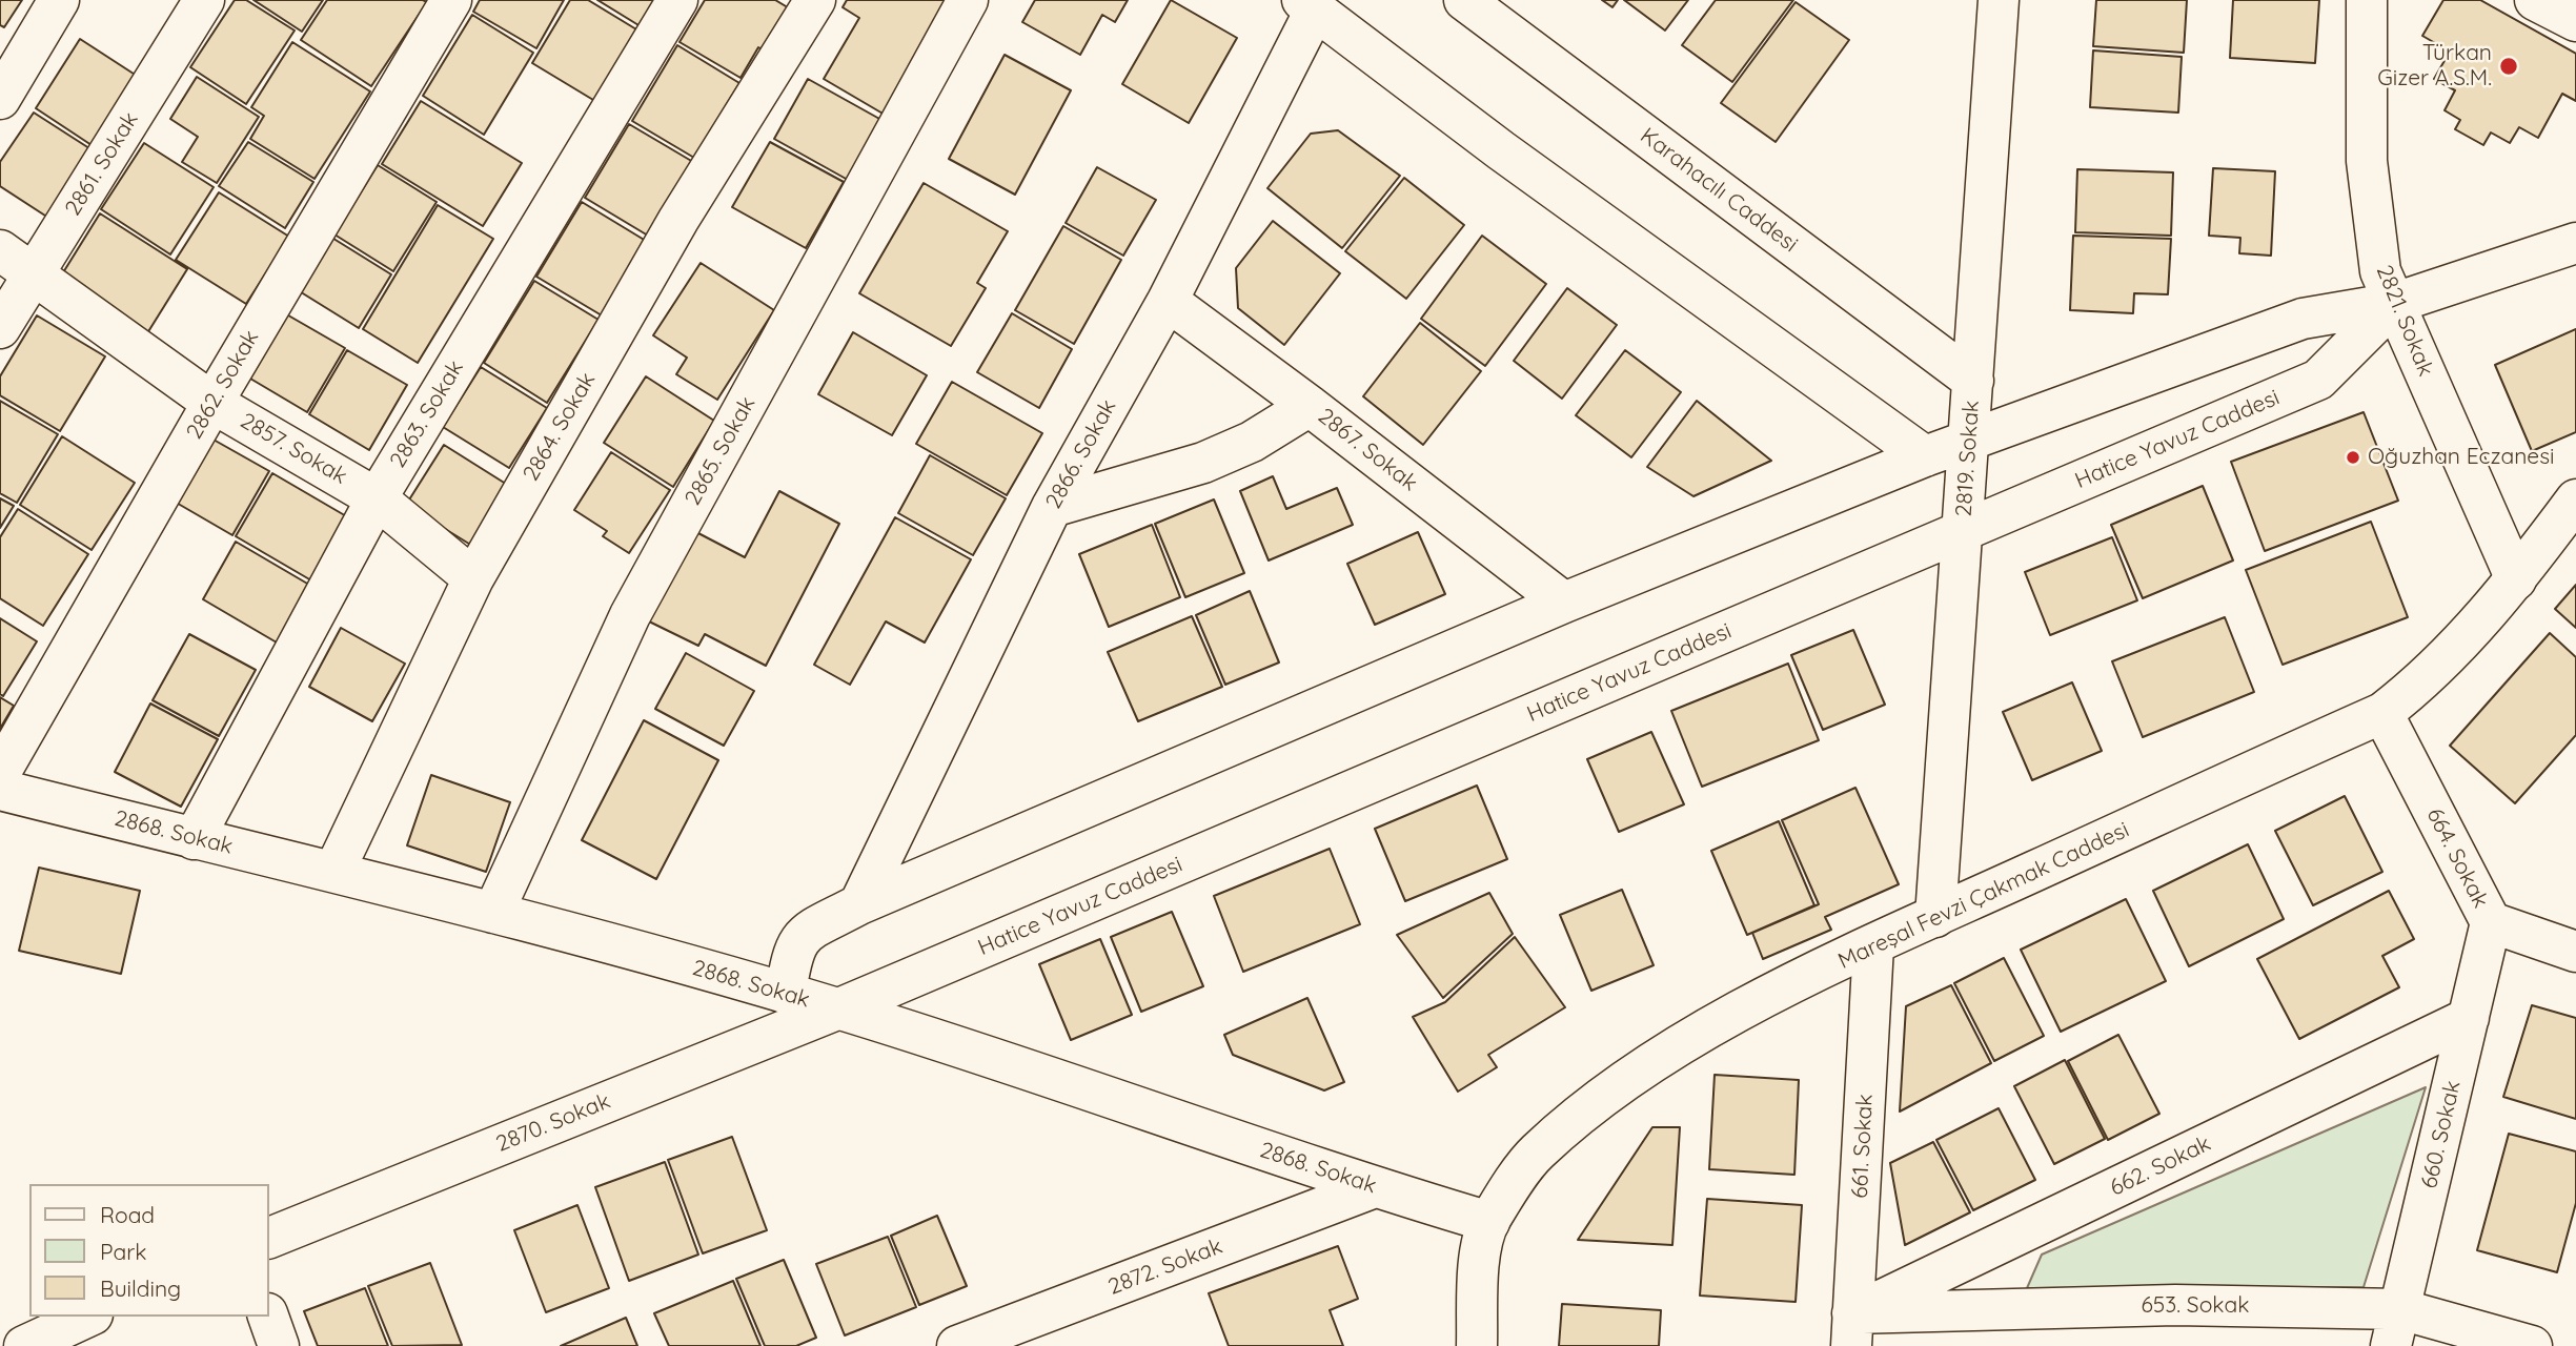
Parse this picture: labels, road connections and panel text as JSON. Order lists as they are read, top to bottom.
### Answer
{
  "streets": {
    "street": [
      "2861. Sokak",
      "Karahacılı Caddesi",
      "2821. Sokak",
      "2862. Sokak",
      "2863. Sokak",
      "2864. Sokak",
      "Hatice Yavuz Caddesi",
      "2857. Sokak",
      "2867. Sokak",
      "2865. Sokak",
      "2866. Sokak",
      "2819. Sokak",
      "2868. Sokak",
      "664. Sokak",
      "Mareşal Fevzi Çakmak Caddesi",
      "2870. Sokak",
      "660. Sokak",
      "661. Sokak",
      "662. Sokak",
      "2872. Sokak",
      "653. Sokak"
    ]
  },
  "crossings": [
    ["2861. Sokak", "2857. Sokak"],
    ["Karahacılı Caddesi", "2819. Sokak"],
    ["2821. Sokak", "Hatice Yavuz Caddesi"],
    ["2821. Sokak", "Mareşal Fevzi Çakmak Caddesi"],
    ["2862. Sokak", "2857. Sokak"],
    ["2863. Sokak", "2857. Sokak"],
    ["2863. Sokak", "2868. Sokak"],
    ["2864. Sokak", "2857. Sokak"],
    ["2864. Sokak", "2868. Sokak"],
    ["Hatice Yavuz Caddesi", "2819. Sokak"],
    ["Hatice Yavuz Caddesi", "2868. Sokak"],
    ["Hatice Yavuz Caddesi", "2870. Sokak"],
    ["2867. Sokak", "2866. Sokak"],
    ["2865. Sokak", "2868. Sokak"],
    ["2819. Sokak", "Mareşal Fevzi Çakmak Caddesi"],
    ["2868. Sokak", "Mareşal Fevzi Çakmak Caddesi"],
    ["2868. Sokak", "2870. Sokak"],
    ["2868. Sokak", "2872. Sokak"],
    ["664. Sokak", "Mareşal Fevzi Çakmak Caddesi"],
    ["664. Sokak", "660. Sokak"],
    ["Mareşal Fevzi Çakmak Caddesi", "661. Sokak"],
    ["660. Sokak", "662. Sokak"],
    ["660. Sokak", "653. Sokak"],
    ["661. Sokak", "662. Sokak"],
    ["661. Sokak", "653. Sokak"],
    ["662. Sokak", "653. Sokak"]
  ],
  "places": ["Türkan Gizer A.S.M.", "Oğuzhan Eczanesi"],
  "legend": ["Road", "Park", "Building"]
}
